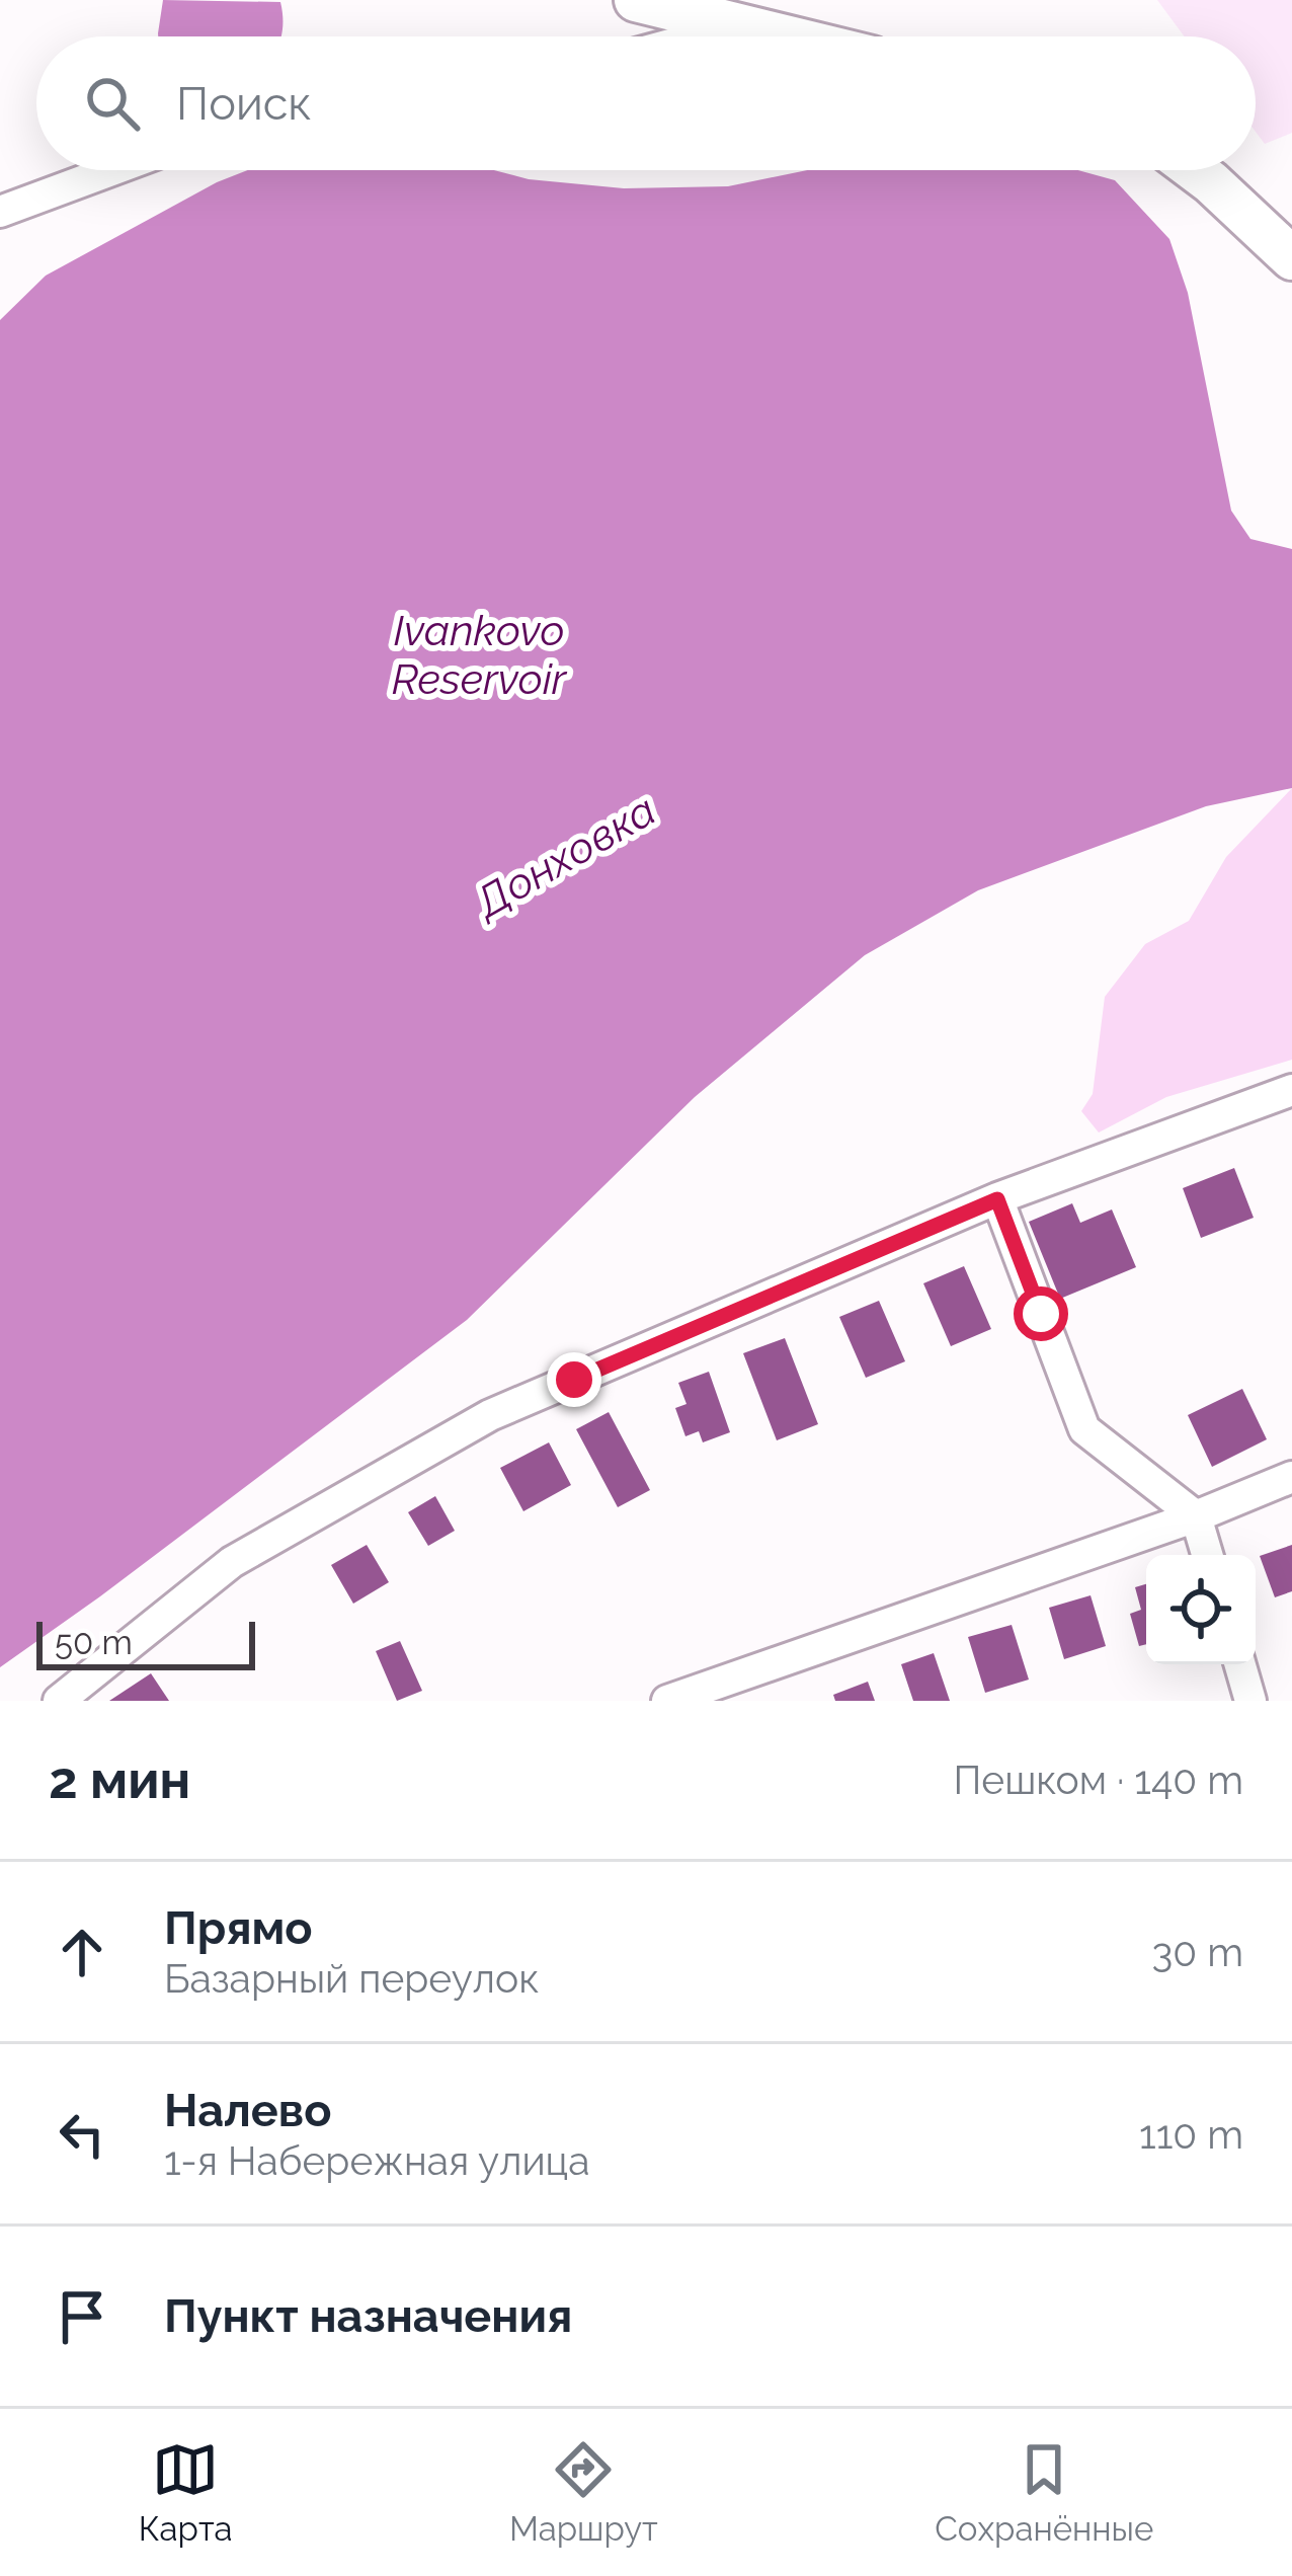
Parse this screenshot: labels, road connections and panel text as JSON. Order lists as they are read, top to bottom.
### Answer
{
  "water": ["Ivankovo Reservoir", "Донховка"],
  "scale_bar": "50 m",
  "page": {
    "search": "Поиск",
    "scale": "50 m",
    "heading": ["2 мин", "Пешком · 140 m"],
    "list": [
      ["Прямо", "Базарный переулок", "30 m"],
      ["Налево", "1-я Набережная улица", "110 m"],
      "Пункт назначения"
    ],
    "nav": ["Карта", "Маршрут", "Сохранённые"]
  }
}
